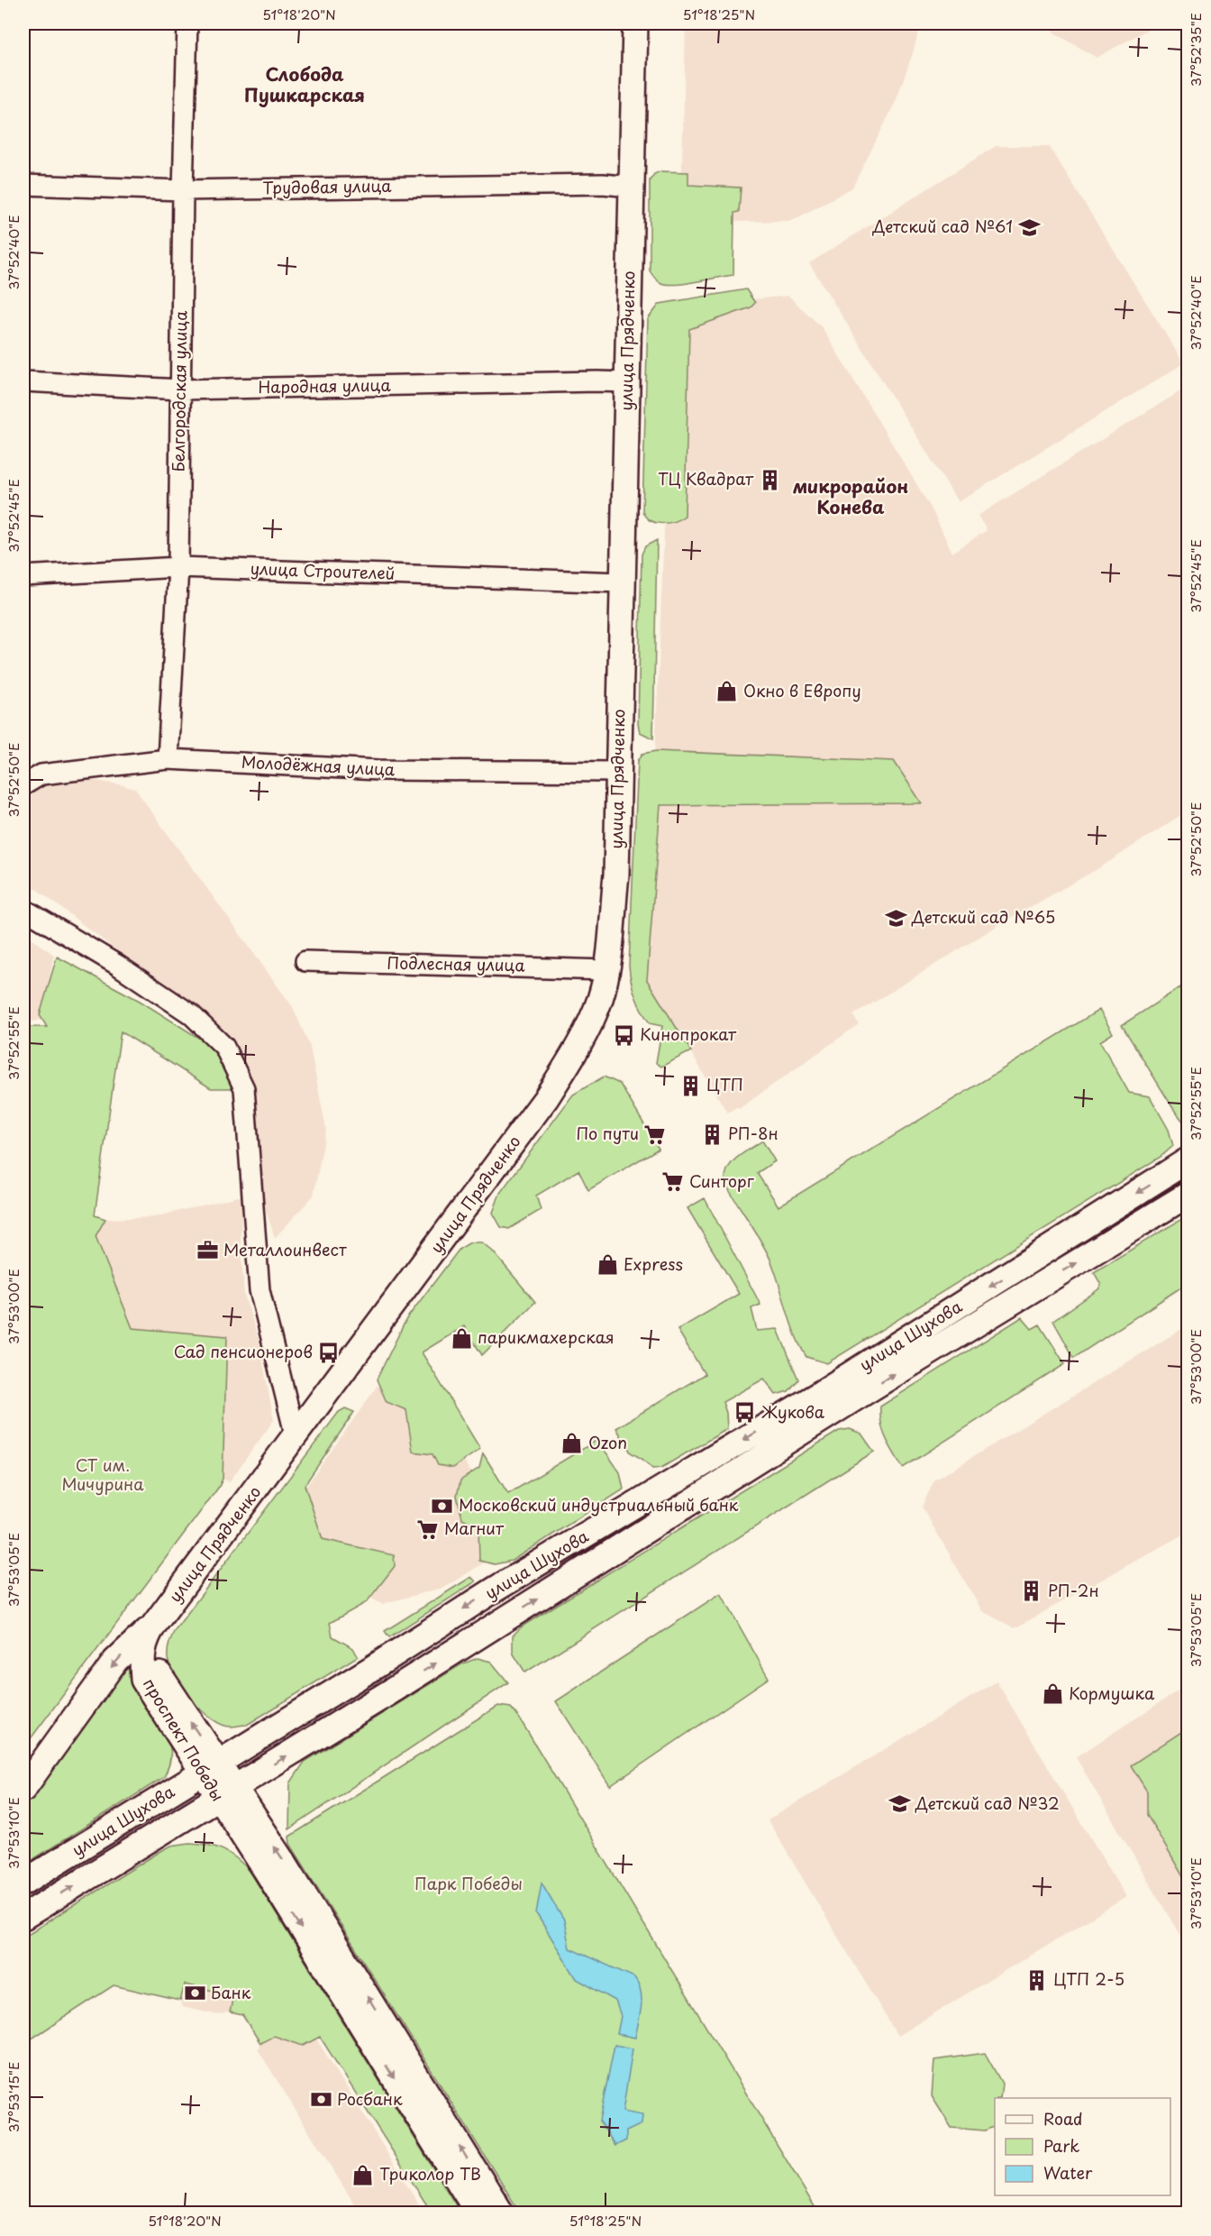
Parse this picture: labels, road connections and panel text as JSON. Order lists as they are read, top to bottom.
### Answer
{
  "streets": {
    "main road": ["улица Прядченко", "улица Шухова", "проспект Победы"],
    "street": [
      "Трудовая улица",
      "Народная улица",
      "Белгородская улица",
      "улица Строителей",
      "Молодёжная улица",
      "Подлесная улица"
    ]
  },
  "crossings": [
    ["Трудовая улица", "улица Прядченко"],
    ["Трудовая улица", "Белгородская улица"],
    ["улица Прядченко", "Народная улица"],
    ["улица Прядченко", "улица Строителей"],
    ["улица Прядченко", "Молодёжная улица"],
    ["улица Прядченко", "Подлесная улица"],
    ["улица Прядченко", "проспект Победы"],
    ["Народная улица", "Белгородская улица"],
    ["Белгородская улица", "улица Строителей"],
    ["Белгородская улица", "Молодёжная улица"],
    ["улица Шухова", "проспект Победы"]
  ],
  "districts": ["Слобода Пушкарская", "микрорайон Конева"],
  "parks": ["СТ им. Мичурина", "Парк Победы"],
  "places": {
    "school or university": ["Детский сад №61", "Детский сад №65", "Детский сад №32"],
    "building": [
      "ТЦ Квадрат",
      "ЦТП",
      "РП-8н",
      "РП-2н",
      "ЦТП 2-5"
    ],
    "shop": [
      "Окно в Европу",
      "Express",
      "парикмахерская",
      "Ozon",
      "Кормушка",
      "Триколор ТВ"
    ],
    "bus stop": ["Кинопрокат", "Сад пенсионеров", "Жукова"],
    "supermarket": ["По пути", "Синторг", "Магнит"],
    "office": ["Металлоинвест"],
    "bank": ["Московский индустриальный банк", "Банк", "Росбанк"]
  },
  "legend": ["Road", "Park", "Water"],
  "coordinates": [
    "51°18'20\"N",
    "51°18'25\"N",
    "37°52'35\"E",
    "37°52'40\"E",
    "37°52'45\"E",
    "37°52'50\"E",
    "37°52'55\"E",
    "37°53'00\"E",
    "37°53'05\"E",
    "37°53'10\"E",
    "37°53'15\"E"
  ]
}
